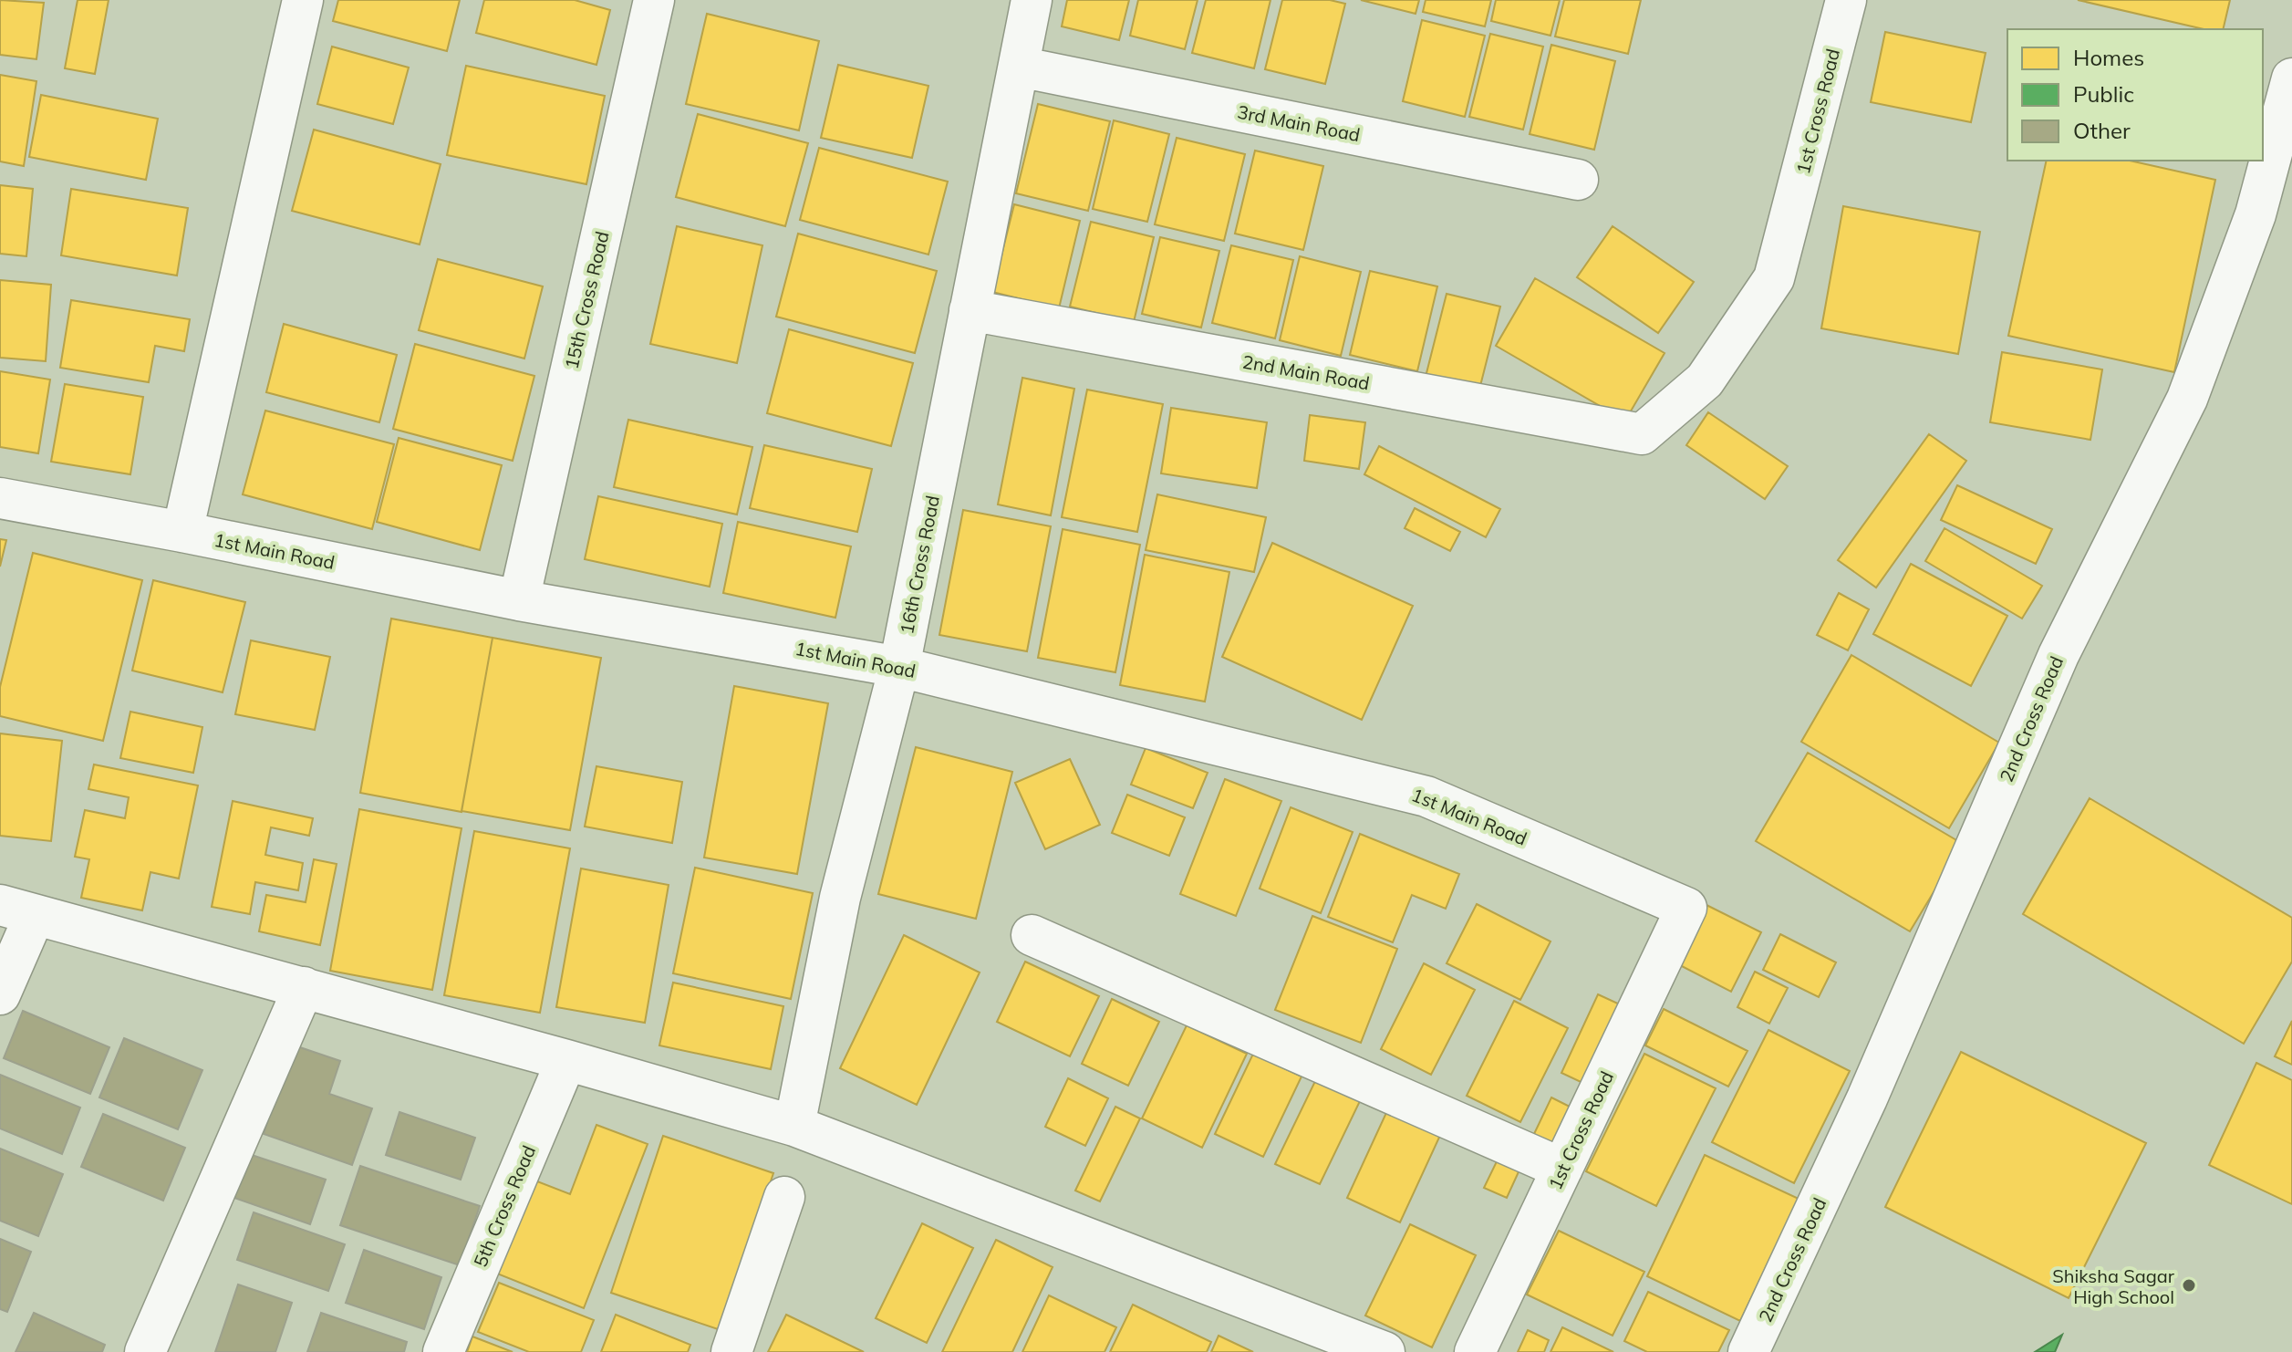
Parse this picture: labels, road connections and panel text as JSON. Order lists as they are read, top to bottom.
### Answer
{
  "streets": {
    "street": [
      "1st Cross Road",
      "3rd Main Road",
      "15th Cross Road",
      "2nd Main Road",
      "1st Main Road",
      "16th Cross Road",
      "2nd Cross Road",
      "5th Cross Road"
    ]
  },
  "crossings": [
    ["1st Cross Road", "2nd Main Road"],
    ["1st Cross Road", "1st Main Road"],
    ["3rd Main Road", "16th Cross Road"],
    ["15th Cross Road", "1st Main Road"],
    ["2nd Main Road", "16th Cross Road"],
    ["1st Main Road", "16th Cross Road"]
  ],
  "places": ["Shiksha Sagar High School"],
  "legend": ["Homes", "Public", "Other"]
}
